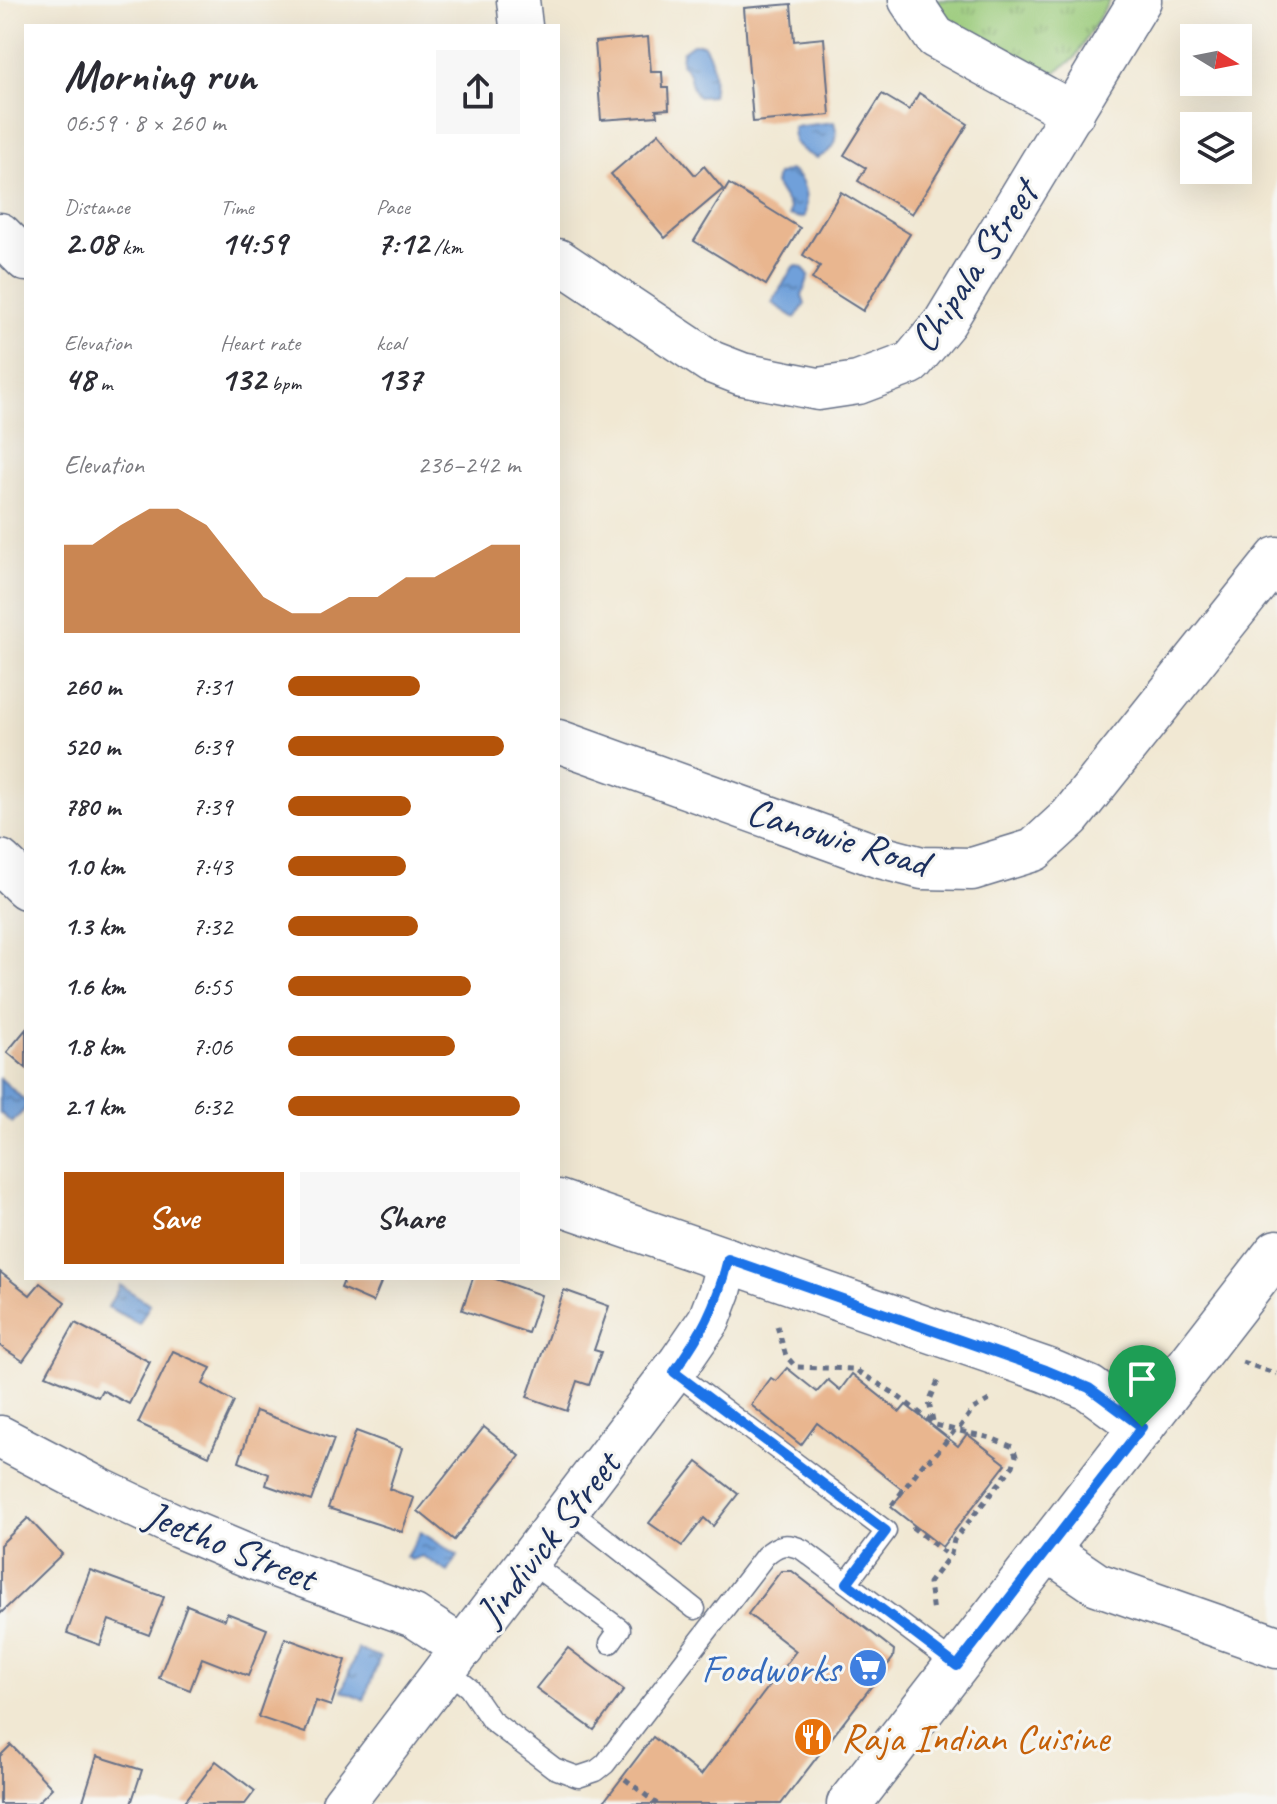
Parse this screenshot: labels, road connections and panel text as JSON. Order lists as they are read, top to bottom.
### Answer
{
  "streets": {
    "street": [
      "Chipala Street",
      "Canowie Road",
      "Jindivick Street",
      "Jeetho Street"
    ]
  },
  "crossings": [
    ["Jindivick Street", "Jeetho Street"]
  ],
  "places": {
    "supermarket": ["Foodworks"],
    "restaurant": ["Raja Indian Cuisine"]
  },
  "north": "right",
  "page": {
    "heading": ["Morning run", "06:59 · 8 × 260 m"],
    "stats": [
      ["Distance", "2.08 km"],
      ["Time", "14:59"],
      ["Pace", "7:12 /km"],
      ["Elevation", "48 m"],
      ["Heart rate", "132 bpm"],
      ["kcal", "137"]
    ],
    "chart": ["Elevation", "236–242 m"],
    "list": [
      {
        "name": "260 m",
        "note": "7:31"
      },
      {
        "name": "520 m",
        "note": "6:39"
      },
      {
        "name": "780 m",
        "note": "7:39"
      },
      {
        "name": "1.0 km",
        "note": "7:43"
      },
      {
        "name": "1.3 km",
        "note": "7:32"
      },
      {
        "name": "1.6 km",
        "note": "6:55"
      },
      {
        "name": "1.8 km",
        "note": "7:06"
      },
      {
        "name": "2.1 km",
        "note": "6:32"
      }
    ],
    "buttons": ["Save", "Share"]
  }
}
